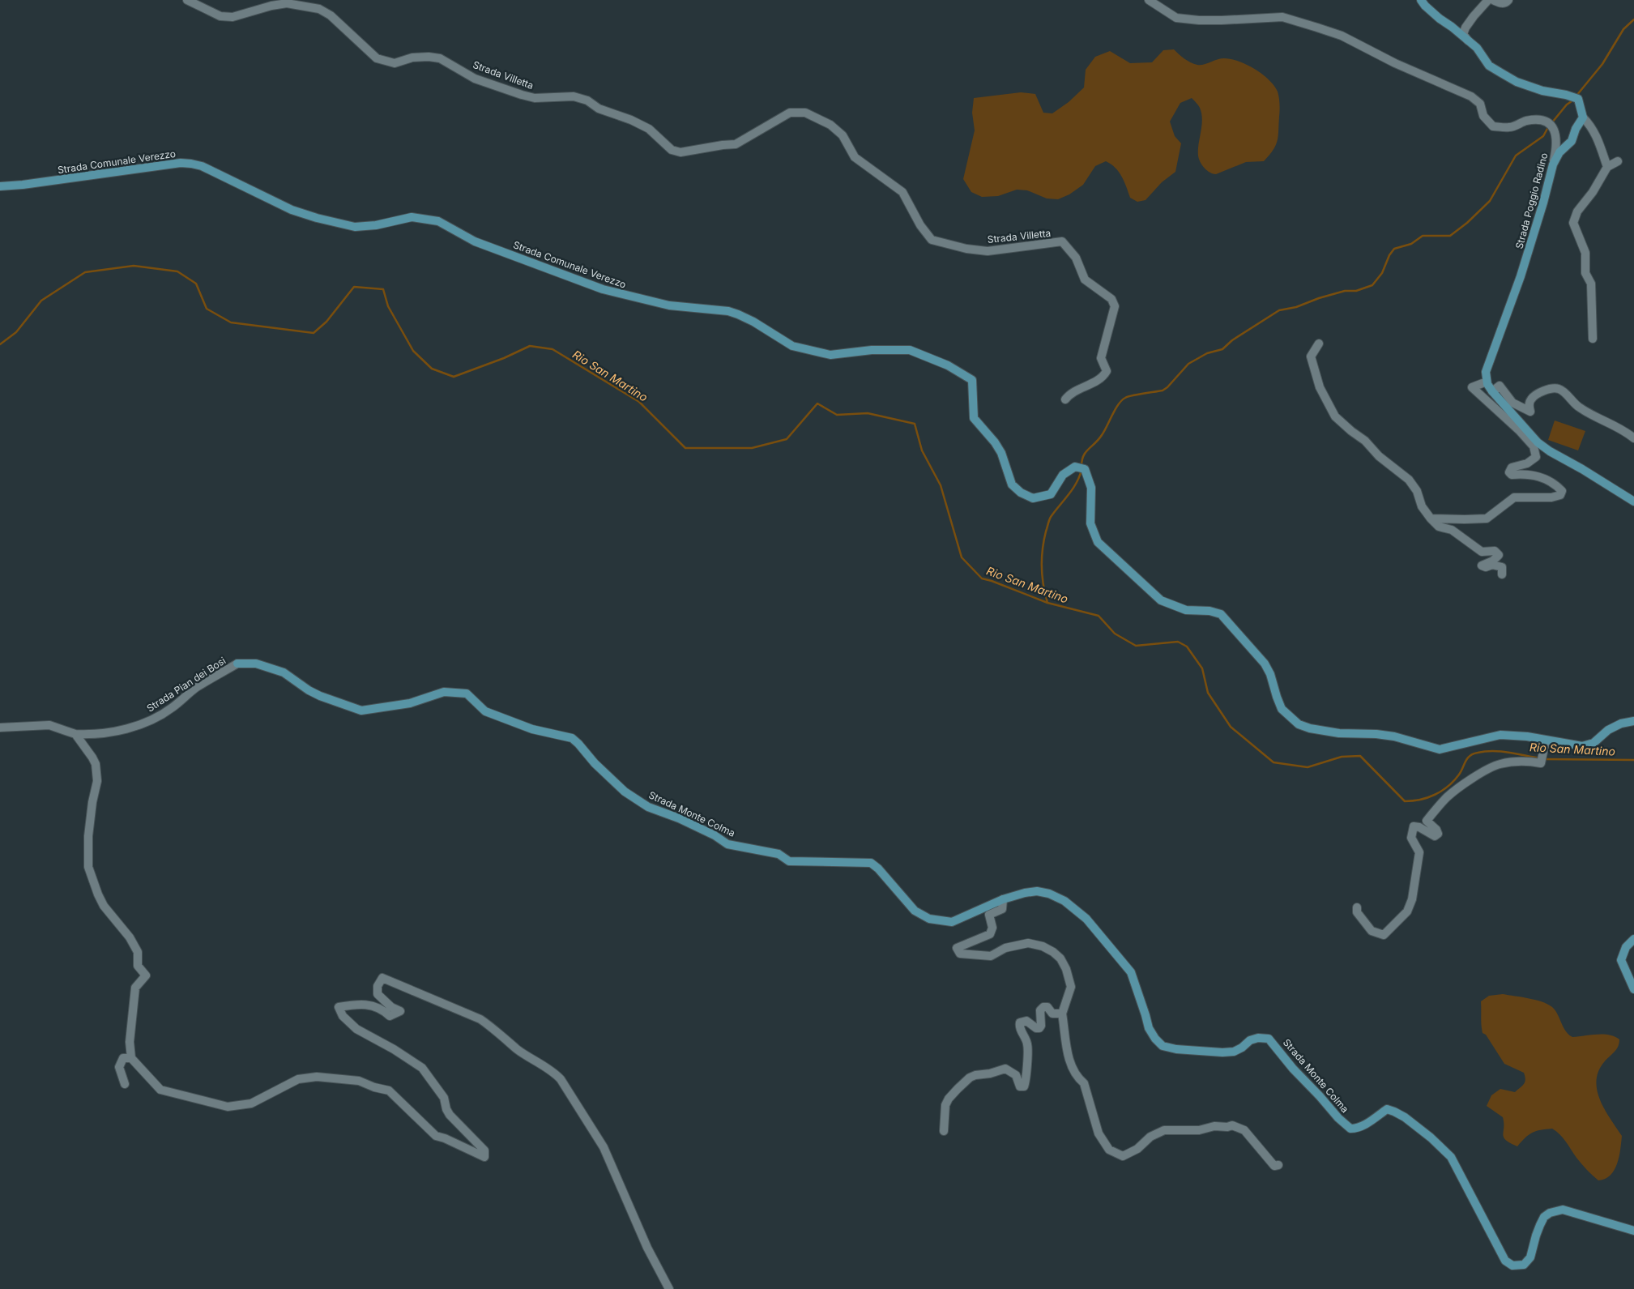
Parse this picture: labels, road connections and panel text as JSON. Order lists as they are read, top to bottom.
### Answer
{
  "streets": {
    "street": [
      "Strada Villetta",
      "Strada Comunale Verezzo",
      "Strada Poggio Radino",
      "Strada Pian dei Bosi",
      "Strada Monte Colma"
    ]
  },
  "crossings": [
    ["Strada Pian dei Bosi", "Strada Monte Colma"]
  ],
  "water": ["Rio San Martino"]
}
